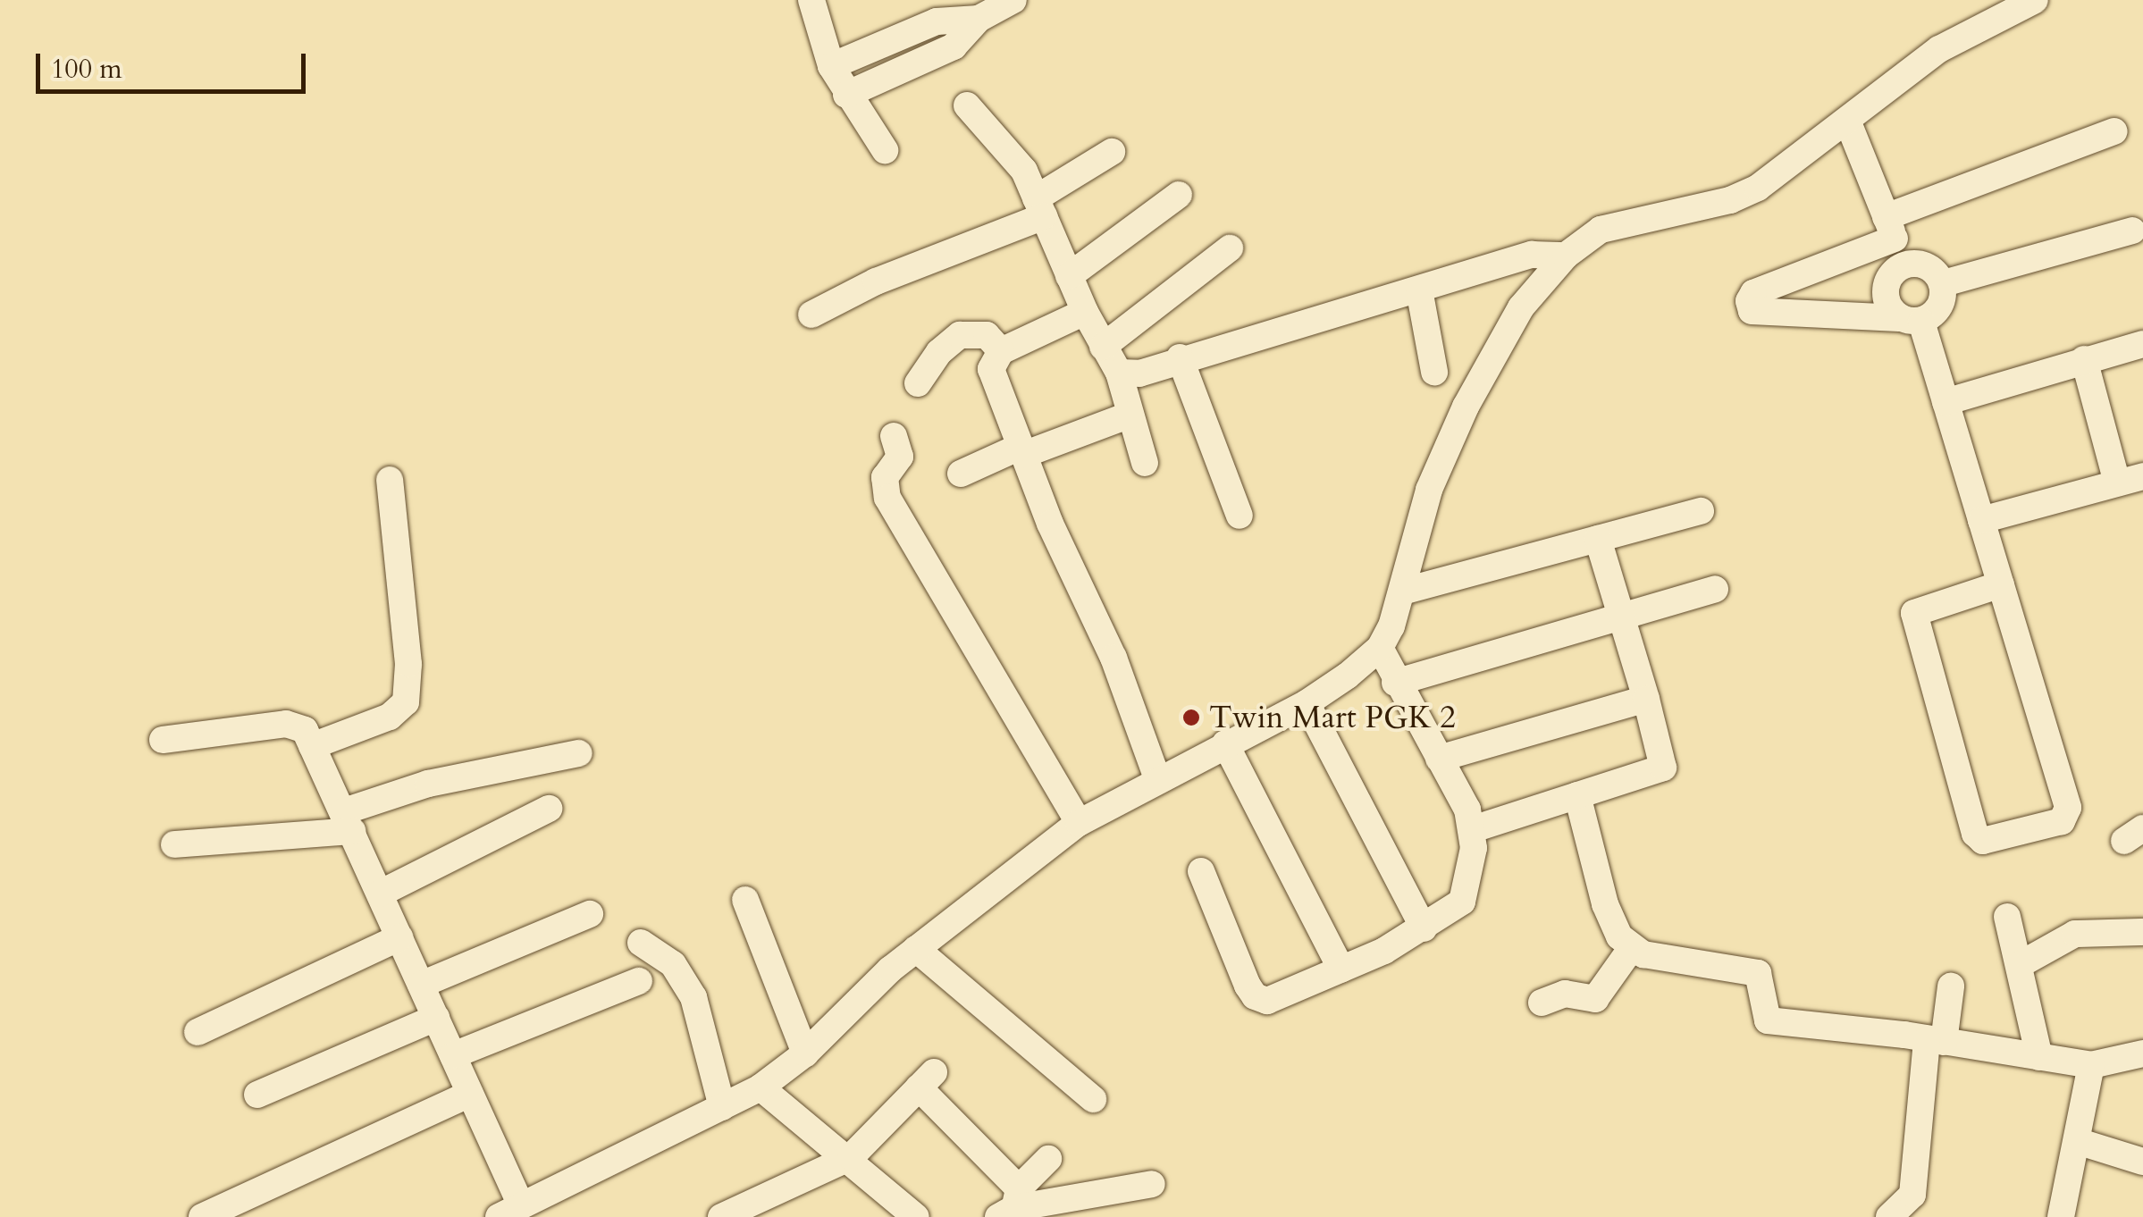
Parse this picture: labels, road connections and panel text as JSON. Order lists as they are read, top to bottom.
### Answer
{
  "places": ["Twin Mart PGK 2"],
  "scale_bar": "100 m"
}
